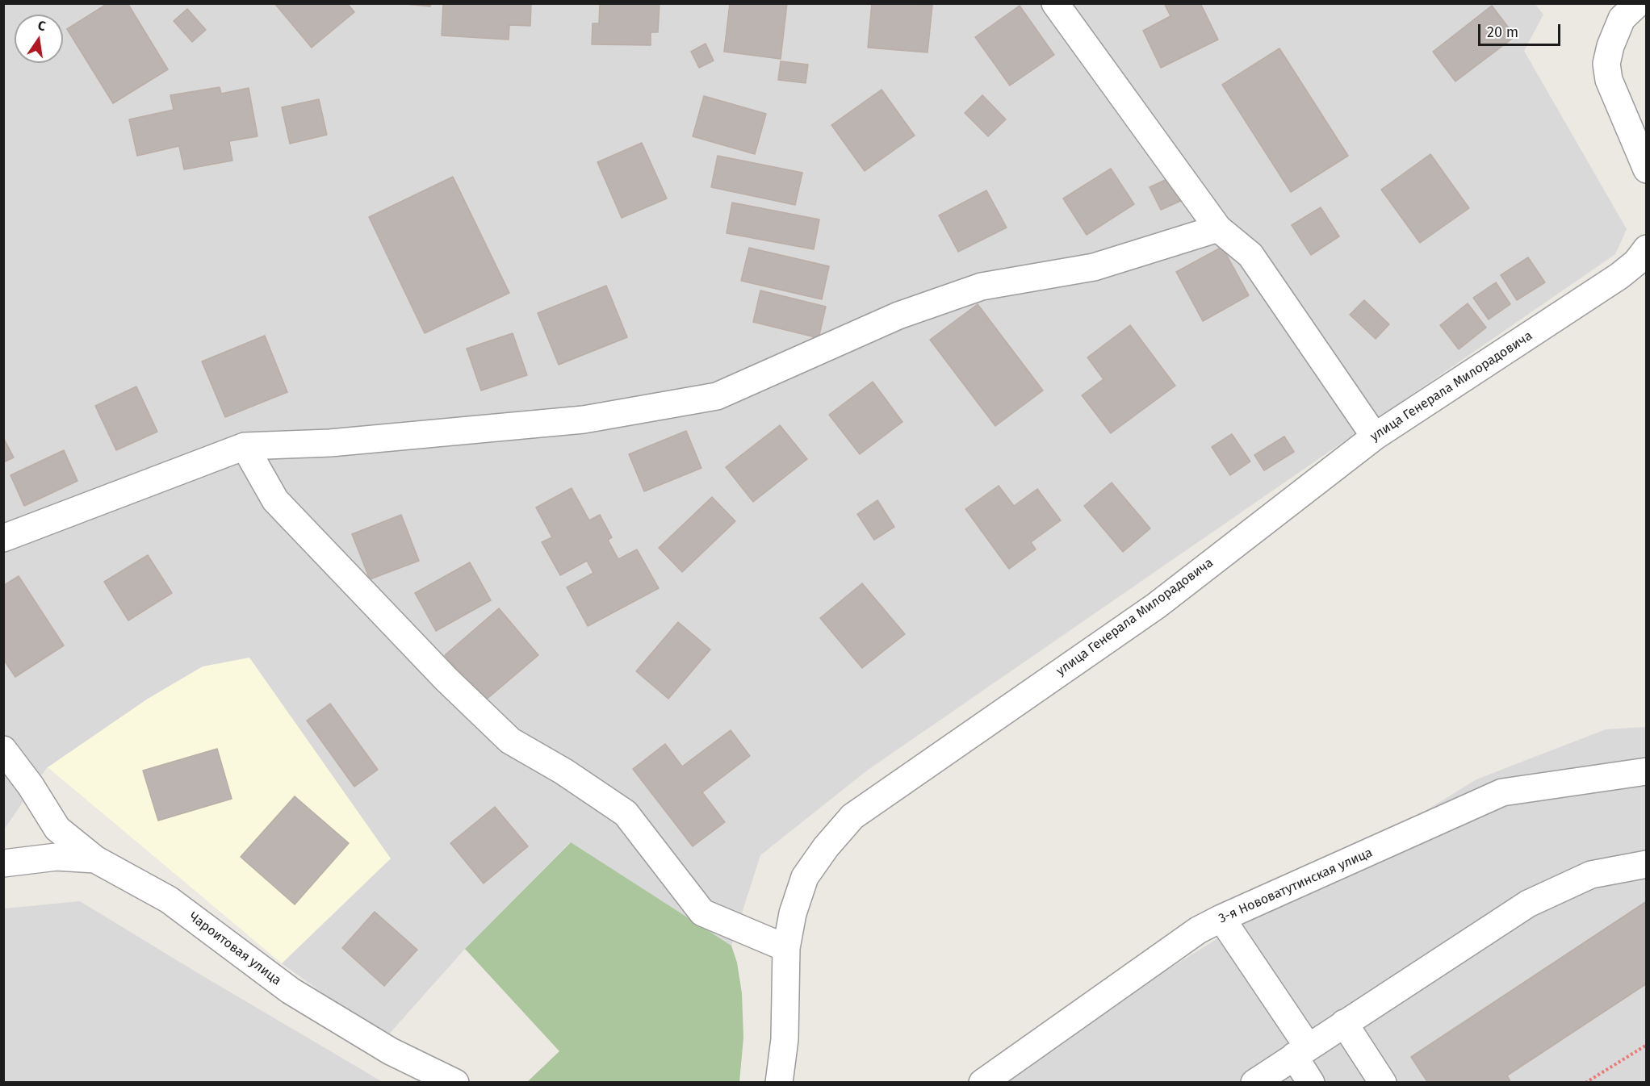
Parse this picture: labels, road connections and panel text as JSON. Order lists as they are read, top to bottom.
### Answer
{
  "streets": {
    "street": ["улица Генерала Милорадовича", "3-я Нововатутинская улица", "Чароитовая улица"]
  },
  "scale_bar": "20 m",
  "north": "top"
}
